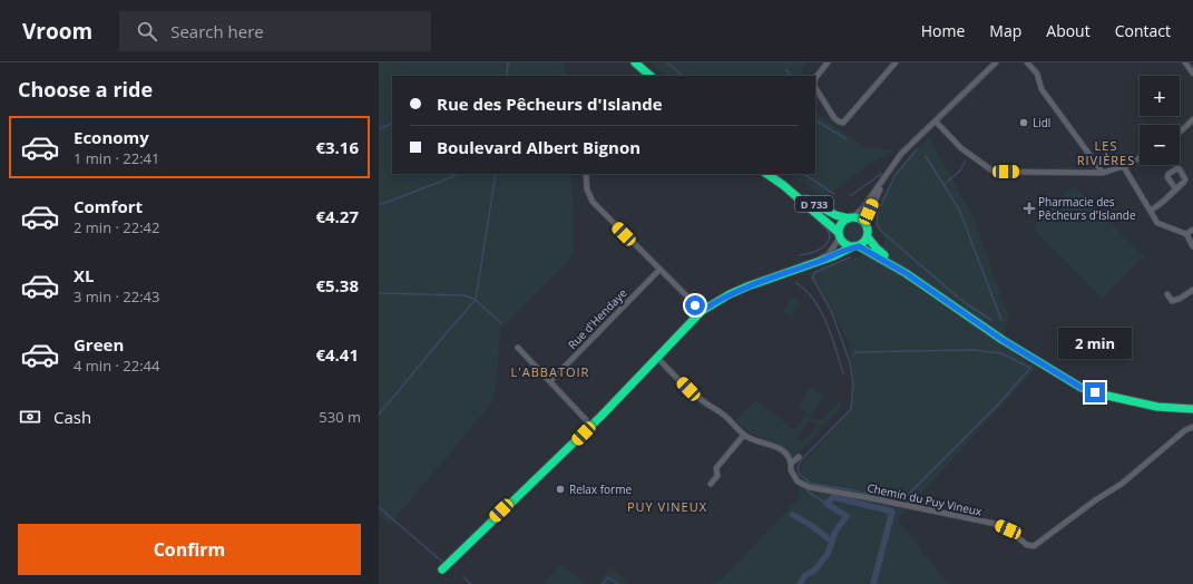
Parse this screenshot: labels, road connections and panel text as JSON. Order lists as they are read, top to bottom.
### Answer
{
  "streets": {
    "main road": ["D 733"],
    "street": ["Rue d'Hendaye", "Chemin du Puy Vineux"]
  },
  "districts": ["LES RIVIÈRES", "L'ABBATOIR", "PUY VINEUX"],
  "places": {
    "other": ["Lidl", "Relax forme"],
    "health": ["Pharmacie des Pêcheurs d'Islande"]
  },
  "page": {
    "header": "Vroom",
    "search": "Search here",
    "nav": [
      "Home",
      "Map",
      "About",
      "Contact"
    ],
    "heading": "Choose a ride",
    "map_buttons": ["+", "−"],
    "banner": ["Rue des Pêcheurs d'Islande", "Boulevard Albert Bignon"],
    "list": [
      {
        "name": "Economy",
        "note": "1 min · 22:41",
        "value": "€3.16"
      },
      {
        "name": "Comfort",
        "note": "2 min · 22:42",
        "value": "€4.27"
      },
      {
        "name": "XL",
        "note": "3 min · 22:43",
        "value": "€5.38"
      },
      {
        "name": "Green",
        "note": "4 min · 22:44",
        "value": "€4.41"
      }
    ],
    "bubble": "2 min",
    "pay": ["Cash", "530 m"],
    "buttons": "Confirm"
  }
}
